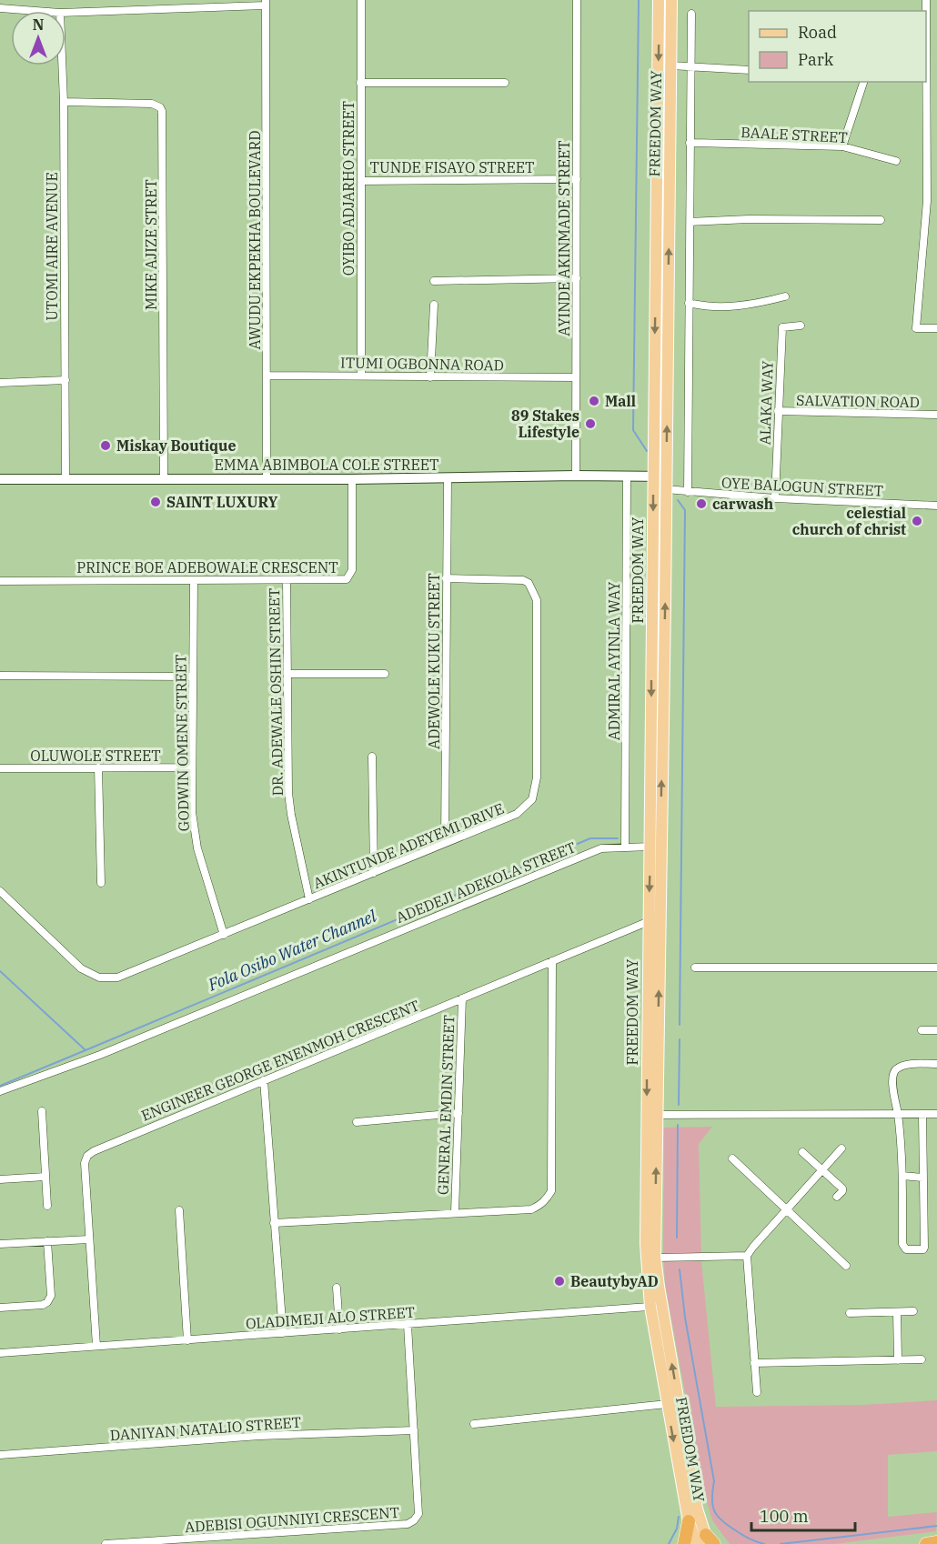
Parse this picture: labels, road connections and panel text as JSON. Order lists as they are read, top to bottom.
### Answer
{
  "streets": {
    "main road": ["FREEDOM WAY"],
    "street": [
      "BAALE STREET",
      "TUNDE FISAYO STREET",
      "OYIBO ADJARHO STREET",
      "AYINDE AKINMADE STREET",
      "AWUDU EKPEKHA BOULEVARD",
      "MIKE AJIZE STRET",
      "UTOMI AIRE AVENUE",
      "ITUMI OGBONNA ROAD",
      "SALVATION ROAD",
      "ALAKA WAY",
      "EMMA ABIMBOLA COLE STREET",
      "OYE BALOGUN STREET",
      "PRINCE BOE ADEBOWALE CRESCENT",
      "ADEWOLE KUKU STREET",
      "ADMIRAL AYINLA WAY",
      "DR. ADEWALE OSHIN STREET",
      "GODWIN OMENE STREET",
      "OLUWOLE STREET",
      "AKINTUNDE ADEYEMI DRIVE",
      "ADEDEJI ADEKOLA STREET",
      "ENGINEER GEORGE ENENMOH CRESCENT",
      "GENERAL EMDIN STREET",
      "OLADIMEJI ALO STREET",
      "DANIYAN NATALIO STREET",
      "ADEBISI OGUNNIYI CRESCENT"
    ]
  },
  "crossings": [
    ["FREEDOM WAY", "EMMA ABIMBOLA COLE STREET"],
    ["FREEDOM WAY", "OYE BALOGUN STREET"],
    ["FREEDOM WAY", "ADEDEJI ADEKOLA STREET"],
    ["FREEDOM WAY", "ENGINEER GEORGE ENENMOH CRESCENT"],
    ["FREEDOM WAY", "OLADIMEJI ALO STREET"],
    ["TUNDE FISAYO STREET", "OYIBO ADJARHO STREET"],
    ["TUNDE FISAYO STREET", "AYINDE AKINMADE STREET"],
    ["OYIBO ADJARHO STREET", "ITUMI OGBONNA ROAD"],
    ["AYINDE AKINMADE STREET", "ITUMI OGBONNA ROAD"],
    ["AYINDE AKINMADE STREET", "EMMA ABIMBOLA COLE STREET"],
    ["AWUDU EKPEKHA BOULEVARD", "ITUMI OGBONNA ROAD"],
    ["AWUDU EKPEKHA BOULEVARD", "EMMA ABIMBOLA COLE STREET"],
    ["MIKE AJIZE STRET", "UTOMI AIRE AVENUE"],
    ["MIKE AJIZE STRET", "EMMA ABIMBOLA COLE STREET"],
    ["UTOMI AIRE AVENUE", "EMMA ABIMBOLA COLE STREET"],
    ["SALVATION ROAD", "ALAKA WAY"],
    ["ALAKA WAY", "OYE BALOGUN STREET"],
    ["EMMA ABIMBOLA COLE STREET", "PRINCE BOE ADEBOWALE CRESCENT"],
    ["EMMA ABIMBOLA COLE STREET", "ADEWOLE KUKU STREET"],
    ["EMMA ABIMBOLA COLE STREET", "ADMIRAL AYINLA WAY"],
    ["PRINCE BOE ADEBOWALE CRESCENT", "DR. ADEWALE OSHIN STREET"],
    ["PRINCE BOE ADEBOWALE CRESCENT", "GODWIN OMENE STREET"],
    ["ADEWOLE KUKU STREET", "AKINTUNDE ADEYEMI DRIVE"],
    ["ADMIRAL AYINLA WAY", "ADEDEJI ADEKOLA STREET"],
    ["DR. ADEWALE OSHIN STREET", "AKINTUNDE ADEYEMI DRIVE"],
    ["GODWIN OMENE STREET", "OLUWOLE STREET"],
    ["GODWIN OMENE STREET", "AKINTUNDE ADEYEMI DRIVE"],
    ["ENGINEER GEORGE ENENMOH CRESCENT", "GENERAL EMDIN STREET"],
    ["ENGINEER GEORGE ENENMOH CRESCENT", "OLADIMEJI ALO STREET"],
    ["OLADIMEJI ALO STREET", "ADEBISI OGUNNIYI CRESCENT"],
    ["DANIYAN NATALIO STREET", "ADEBISI OGUNNIYI CRESCENT"]
  ],
  "water": ["Fola Osibo Water Channel"],
  "places": [
    "Mall",
    "89 Stakes Lifestyle",
    "Miskay Boutique",
    "SAINT LUXURY",
    "carwash",
    "celestial church of christ",
    "BeautybyAD"
  ],
  "legend": ["Road", "Park"],
  "scale_bar": "100 m",
  "north": "top"
}
